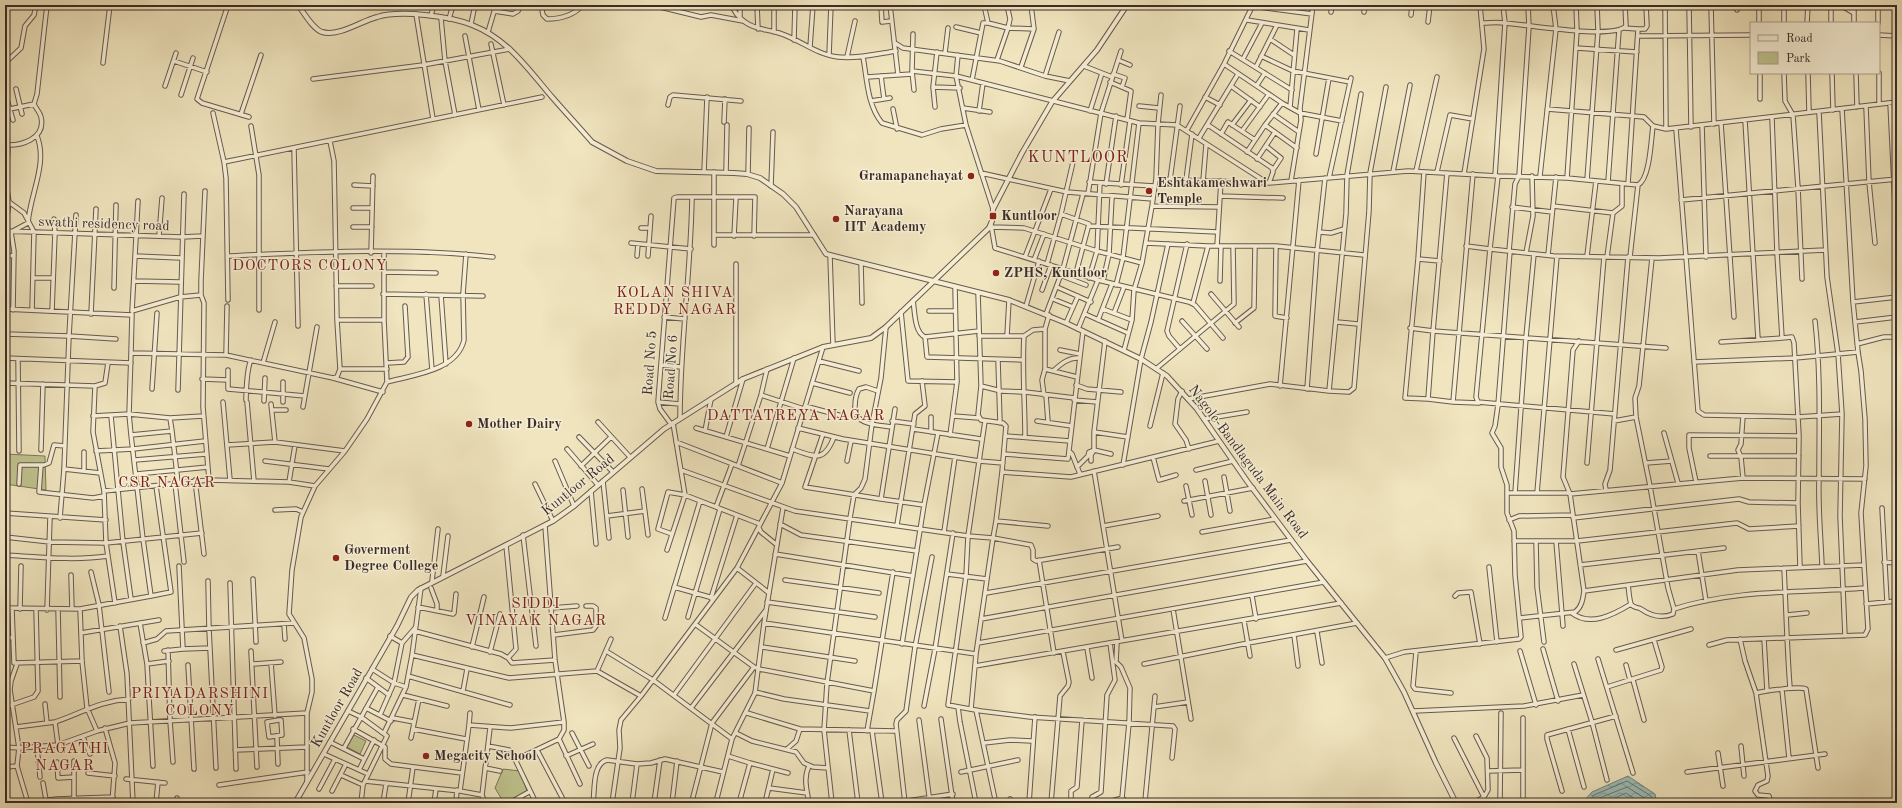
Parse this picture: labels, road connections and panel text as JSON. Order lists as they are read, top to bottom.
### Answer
{
  "streets": {
    "street": [
      "swathi residency road",
      "Road No 5",
      "Road No 6",
      "Nagole-Bandlaguda Main Road",
      "Kuntloor Road"
    ]
  },
  "crossings": [
    ["Road No 5", "Road No 6"],
    ["Road No 5", "Kuntloor Road"],
    ["Road No 6", "Kuntloor Road"],
    ["Nagole-Bandlaguda Main Road", "Kuntloor Road"]
  ],
  "districts": [
    "KUNTLOOR",
    "DOCTORS COLONY",
    "KOLAN SHIVA REDDY NAGAR",
    "DATTATREYA NAGAR",
    "CSR NAGAR",
    "SIDDI VINAYAK NAGAR",
    "PRIYADARSHINI COLONY",
    "PRAGATHI NAGAR"
  ],
  "places": {
    "other": [
      "Gramapanchayat",
      "Eshtakameshwari Temple",
      "Narayana IIT Academy",
      "ZPHS, Kuntloor",
      "Mother Dairy",
      "Goverment Degree College",
      "Megacity School"
    ],
    "transit": ["Kuntloor"]
  },
  "legend": ["Road", "Park"]
}
